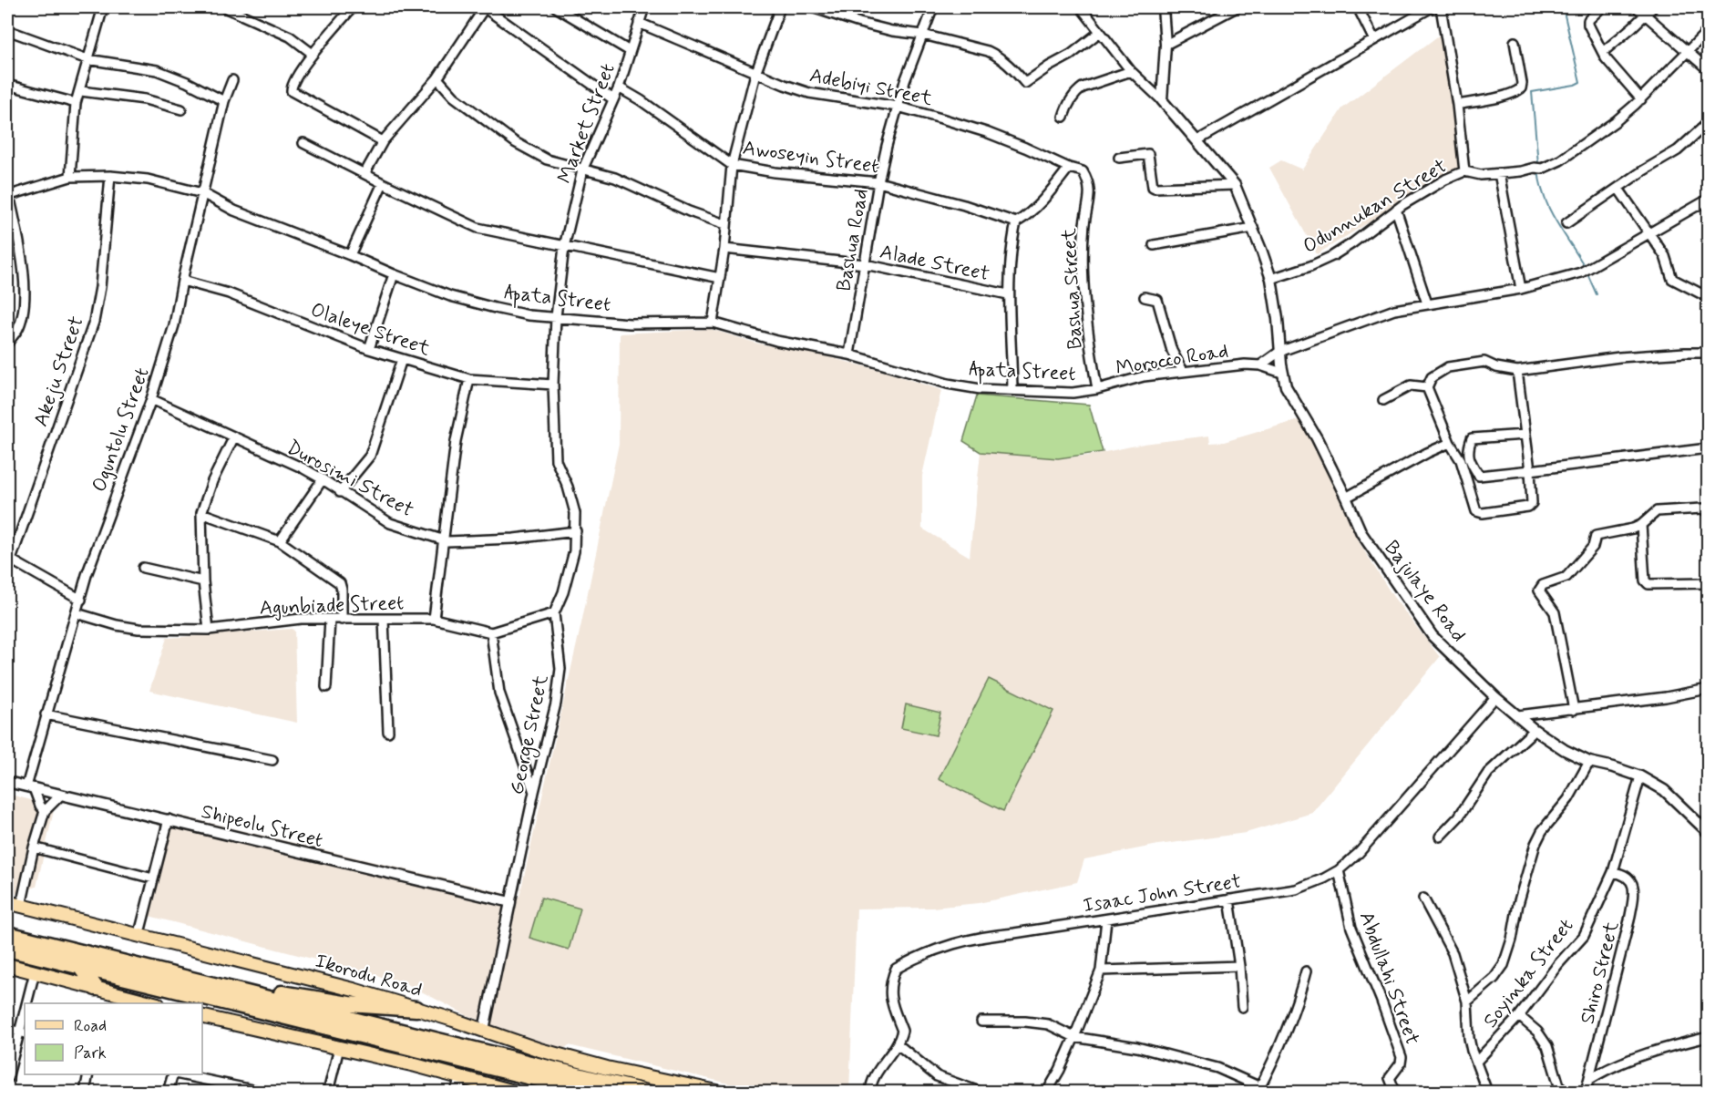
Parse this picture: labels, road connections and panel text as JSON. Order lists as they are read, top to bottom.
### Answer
{
  "streets": {
    "main road": ["Ikorodu Road"],
    "street": [
      "Adebiyi Street",
      "Market Street",
      "Awoseyin Street",
      "Odunnukan Street",
      "Bashua Road",
      "Alade Street",
      "Bashua Street",
      "Apata Street",
      "Olaleye Street",
      "Morocco Road",
      "Akeju Street",
      "Oguntolu Street",
      "Durosimi Street",
      "Bajulaye Road",
      "Agunbiade Street",
      "George Street",
      "Shipeolu Street",
      "Isaac John Street",
      "Soyinka Street",
      "Shiro Street",
      "Abdullahi Street"
    ]
  },
  "crossings": [
    ["Adebiyi Street", "Market Street"],
    ["Adebiyi Street", "Bashua Road"],
    ["Adebiyi Street", "Bashua Street"],
    ["Market Street", "Awoseyin Street"],
    ["Market Street", "Apata Street"],
    ["Market Street", "George Street"],
    ["Awoseyin Street", "Bashua Road"],
    ["Odunnukan Street", "Bajulaye Road"],
    ["Bashua Road", "Alade Street"],
    ["Bashua Road", "Apata Street"],
    ["Bashua Street", "Apata Street"],
    ["Bashua Street", "Morocco Road"],
    ["Apata Street", "Morocco Road"],
    ["Apata Street", "Akeju Street"],
    ["Apata Street", "Oguntolu Street"],
    ["Apata Street", "George Street"],
    ["Olaleye Street", "Oguntolu Street"],
    ["Olaleye Street", "George Street"],
    ["Morocco Road", "Bajulaye Road"],
    ["Oguntolu Street", "Durosimi Street"],
    ["Oguntolu Street", "Agunbiade Street"],
    ["Oguntolu Street", "Shipeolu Street"],
    ["Durosimi Street", "George Street"],
    ["Bajulaye Road", "Isaac John Street"],
    ["Bajulaye Road", "Soyinka Street"],
    ["George Street", "Shipeolu Street"],
    ["George Street", "Ikorodu Road"],
    ["Isaac John Street", "Abdullahi Street"],
    ["Soyinka Street", "Shiro Street"]
  ],
  "legend": ["Road", "Park"]
}
